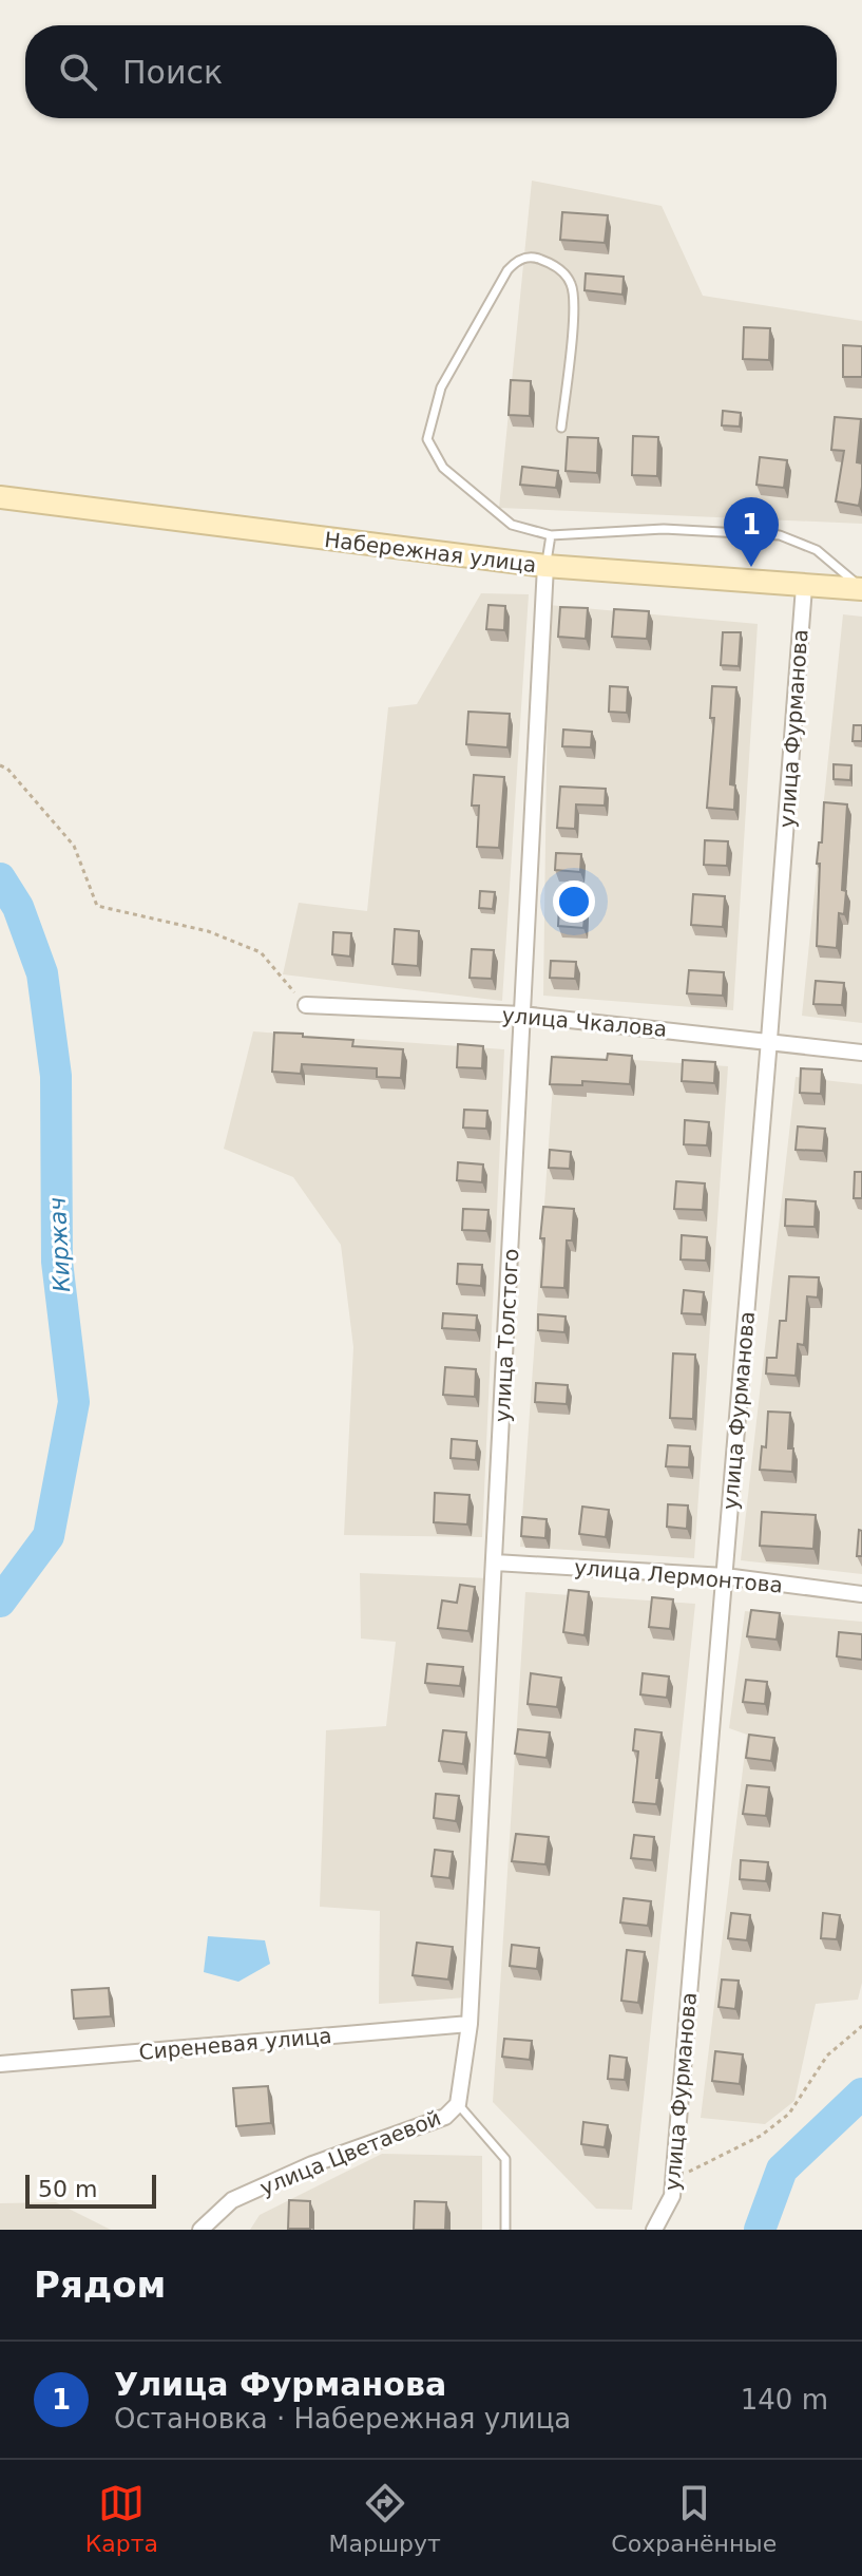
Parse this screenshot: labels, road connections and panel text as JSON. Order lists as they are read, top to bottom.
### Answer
{
  "streets": {
    "street": [
      "Набережная улица",
      "улица Фурманова",
      "улица Чкалова",
      "улица Толстого",
      "улица Лермонтова",
      "Сиреневая улица",
      "улица Цветаевой"
    ]
  },
  "crossings": [
    ["Набережная улица", "улица Фурманова"],
    ["Набережная улица", "улица Толстого"],
    ["улица Фурманова", "улица Чкалова"],
    ["улица Фурманова", "улица Лермонтова"],
    ["улица Чкалова", "улица Толстого"],
    ["улица Толстого", "улица Лермонтова"],
    ["улица Толстого", "Сиреневая улица"],
    ["улица Толстого", "улица Цветаевой"]
  ],
  "water": ["Киржач"],
  "scale_bar": "50 m",
  "page": {
    "search": "Поиск",
    "pins": "1",
    "scale": "50 m",
    "heading": "Рядом",
    "list": [
      {
        "mark": "1",
        "name": "Улица Фурманова",
        "note": "Остановка · Набережная улица",
        "value": "140 m"
      }
    ],
    "nav": ["Карта", "Маршрут", "Сохранённые"]
  }
}
